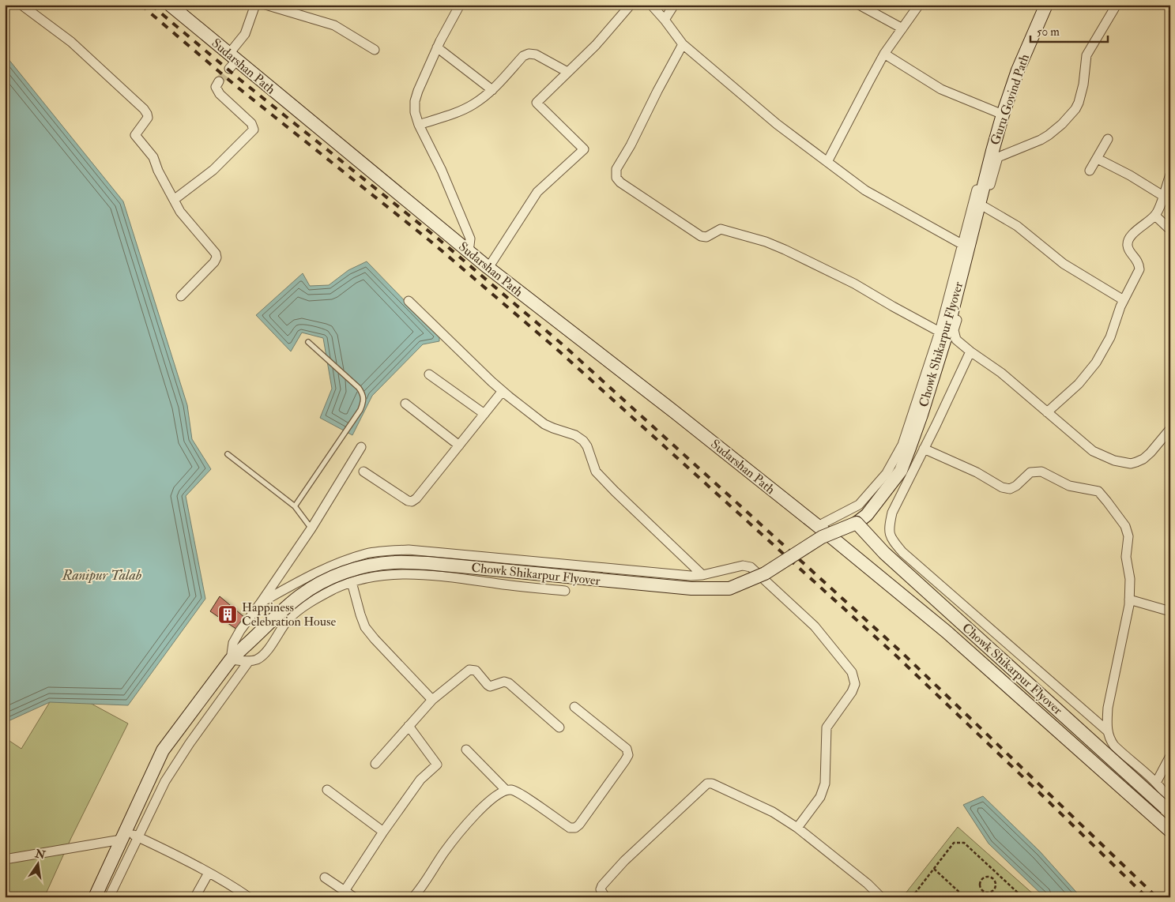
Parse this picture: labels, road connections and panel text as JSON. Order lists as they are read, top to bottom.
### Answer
{
  "streets": {
    "main road": ["Sudarshan Path", "Guru Govind Path", "Chowk Shikarpur Flyover"]
  },
  "crossings": [
    ["Guru Govind Path", "Chowk Shikarpur Flyover"]
  ],
  "water": ["Ranipur Talab"],
  "places": {
    "building": ["Happiness Celebration House"]
  },
  "scale_bar": "50 m",
  "north": "top"
}
